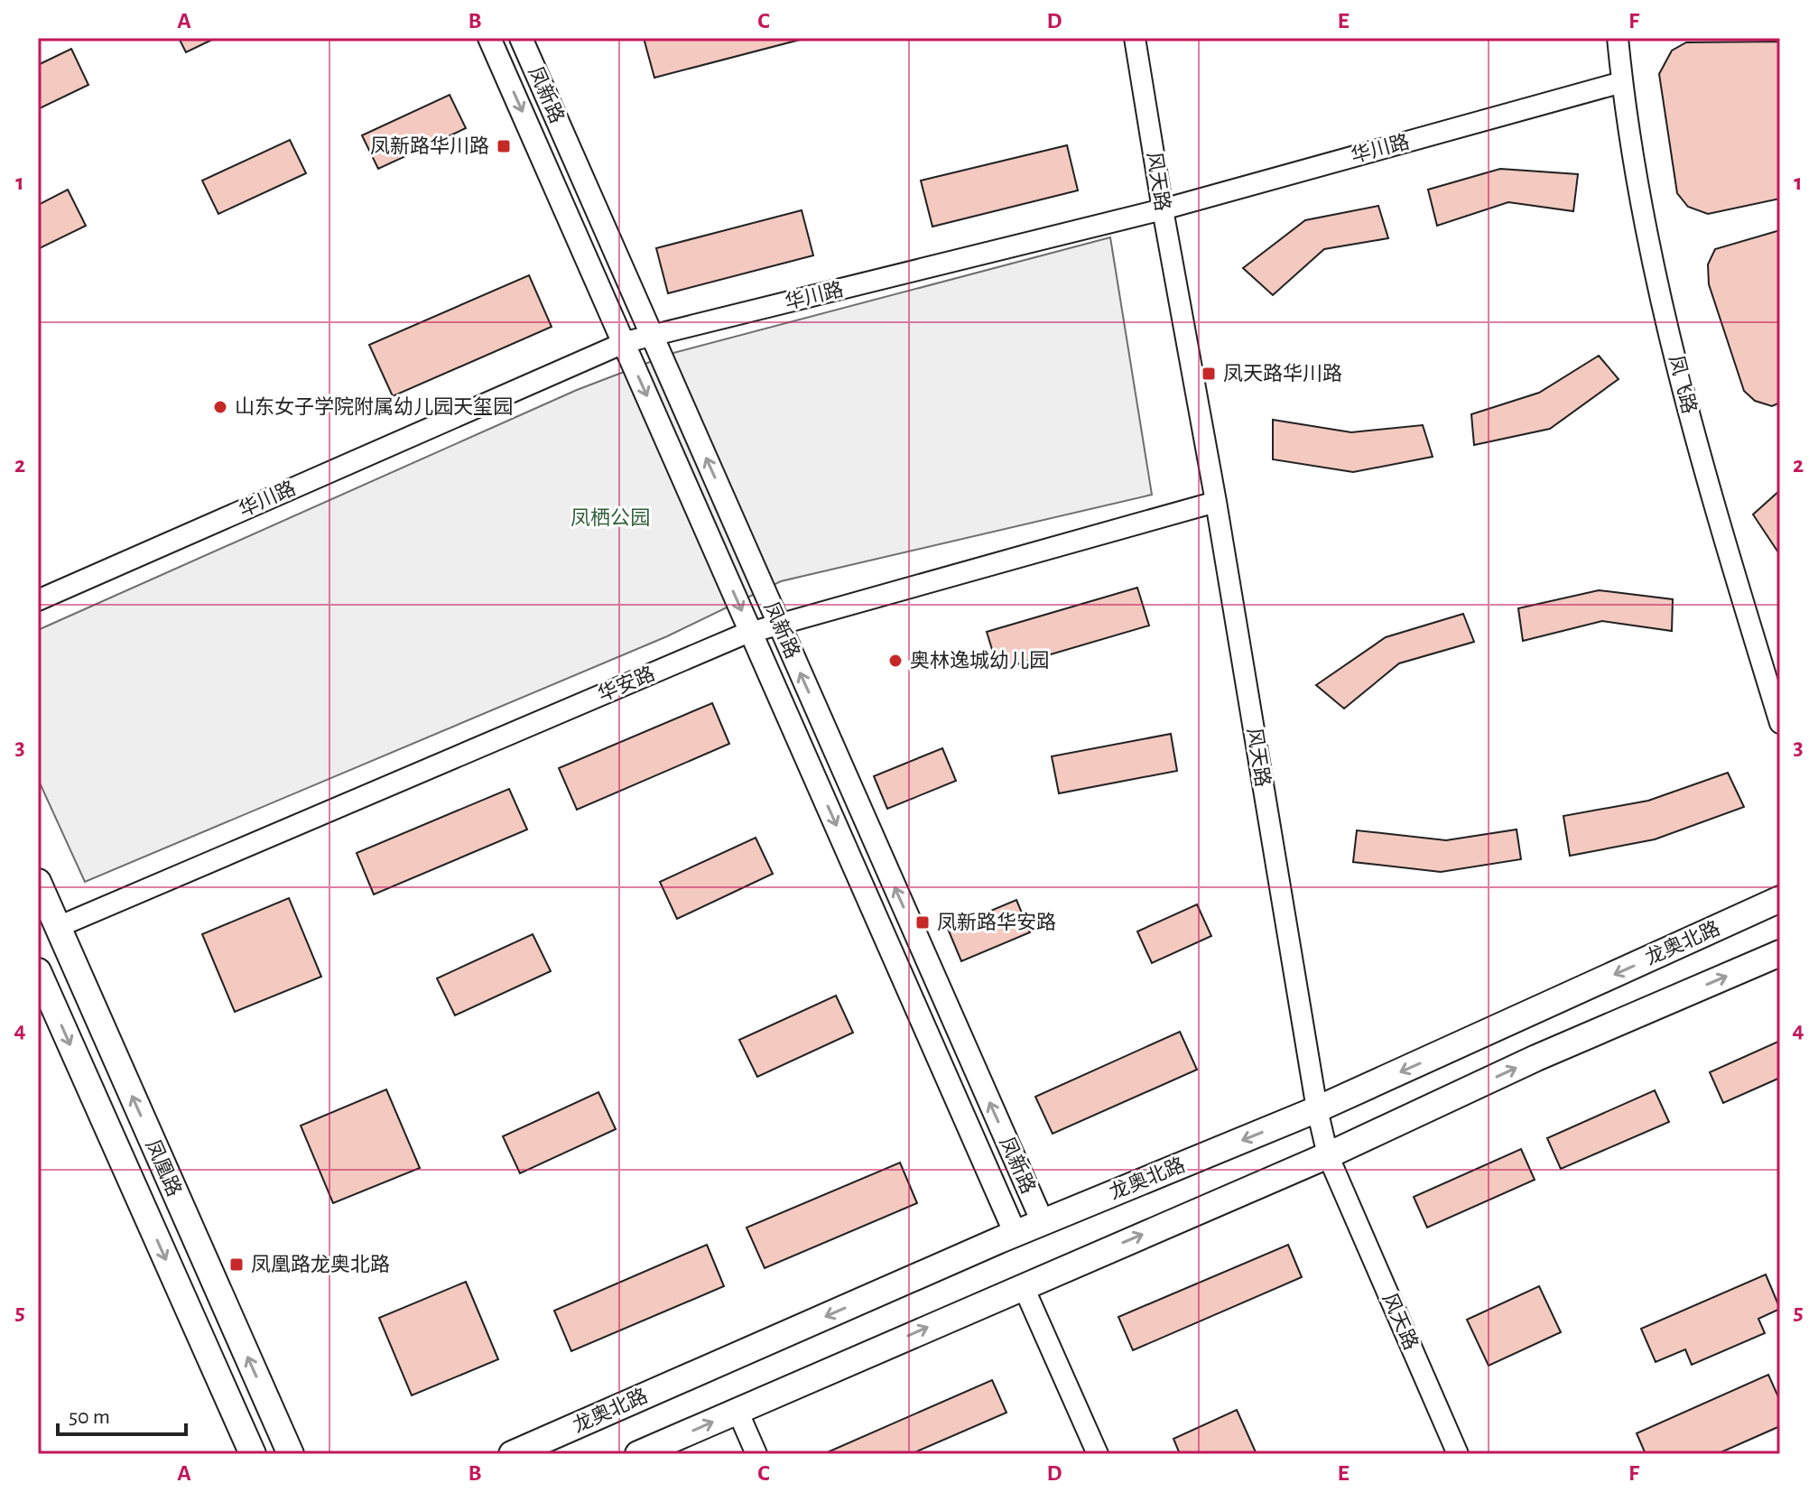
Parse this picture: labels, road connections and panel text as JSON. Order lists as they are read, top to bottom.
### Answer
{
  "streets": {
    "main road": ["凤新路", "龙奥北路", "凤凰路"],
    "street": [
      "华川路",
      "风天路",
      "凤飞路",
      "华安路"
    ]
  },
  "crossings": [
    ["凤新路", "华川路"],
    ["凤新路", "华安路"],
    ["凤新路", "龙奥北路"],
    ["华川路", "风天路"],
    ["华川路", "凤飞路"],
    ["风天路", "华安路"],
    ["风天路", "龙奥北路"],
    ["华安路", "凤凰路"]
  ],
  "parks": ["凤栖公园"],
  "places": {
    "transit": [
      "凤新路华川路",
      "凤天路华川路",
      "凤新路华安路",
      "凤凰路龙奥北路"
    ],
    "other": ["山东女子学院附属幼儿园天玺园", "奥林逸城幼儿园"]
  },
  "scale_bar": "50 m",
  "grid": {
    "columns": [
      "A",
      "B",
      "C",
      "D",
      "E",
      "F"
    ],
    "rows": [
      "1",
      "2",
      "3",
      "4",
      "5"
    ]
  }
}
